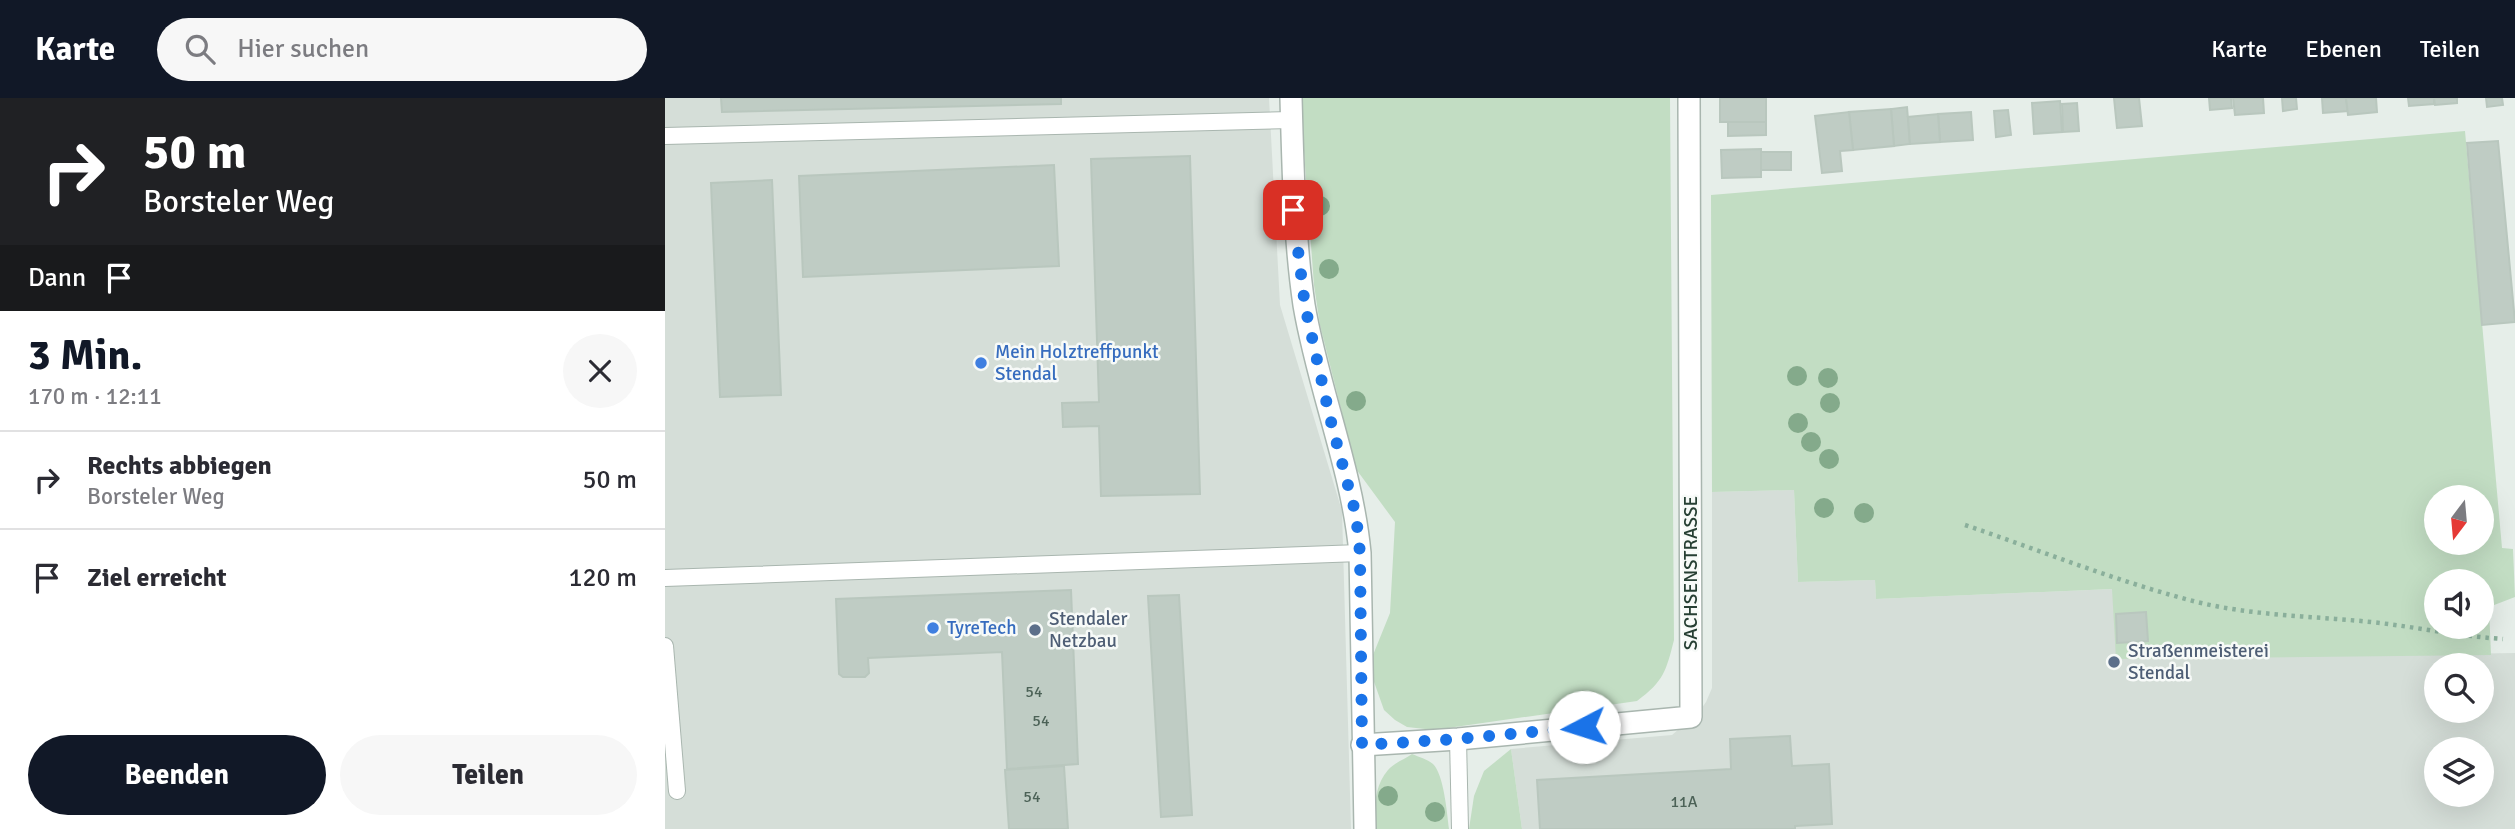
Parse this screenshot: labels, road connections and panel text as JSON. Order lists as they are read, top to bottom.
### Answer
{
  "streets": {
    "street": ["SACHSENSTRASSE"]
  },
  "places": [
    "Mein Holztreffpunkt Stendal",
    "TyreTech",
    "Stendaler Netzbau",
    "Straßenmeisterei Stendal"
  ],
  "house_numbers": [
    "54",
    "54",
    "54",
    "11A"
  ],
  "north": "bottom",
  "page": {
    "header": "Karte",
    "search": "Hier suchen",
    "nav": ["Karte", "Ebenen", "Teilen"],
    "turn": ["50 m", "Borsteler Weg"],
    "then": "Dann",
    "heading": ["3 Min.", "170 m · 12:11"],
    "list": [
      {
        "name": "Rechts abbiegen",
        "note": "Borsteler Weg",
        "value": "50 m"
      },
      {
        "name": "Ziel erreicht",
        "value": "120 m"
      }
    ],
    "buttons": ["Beenden", "Teilen"]
  }
}
